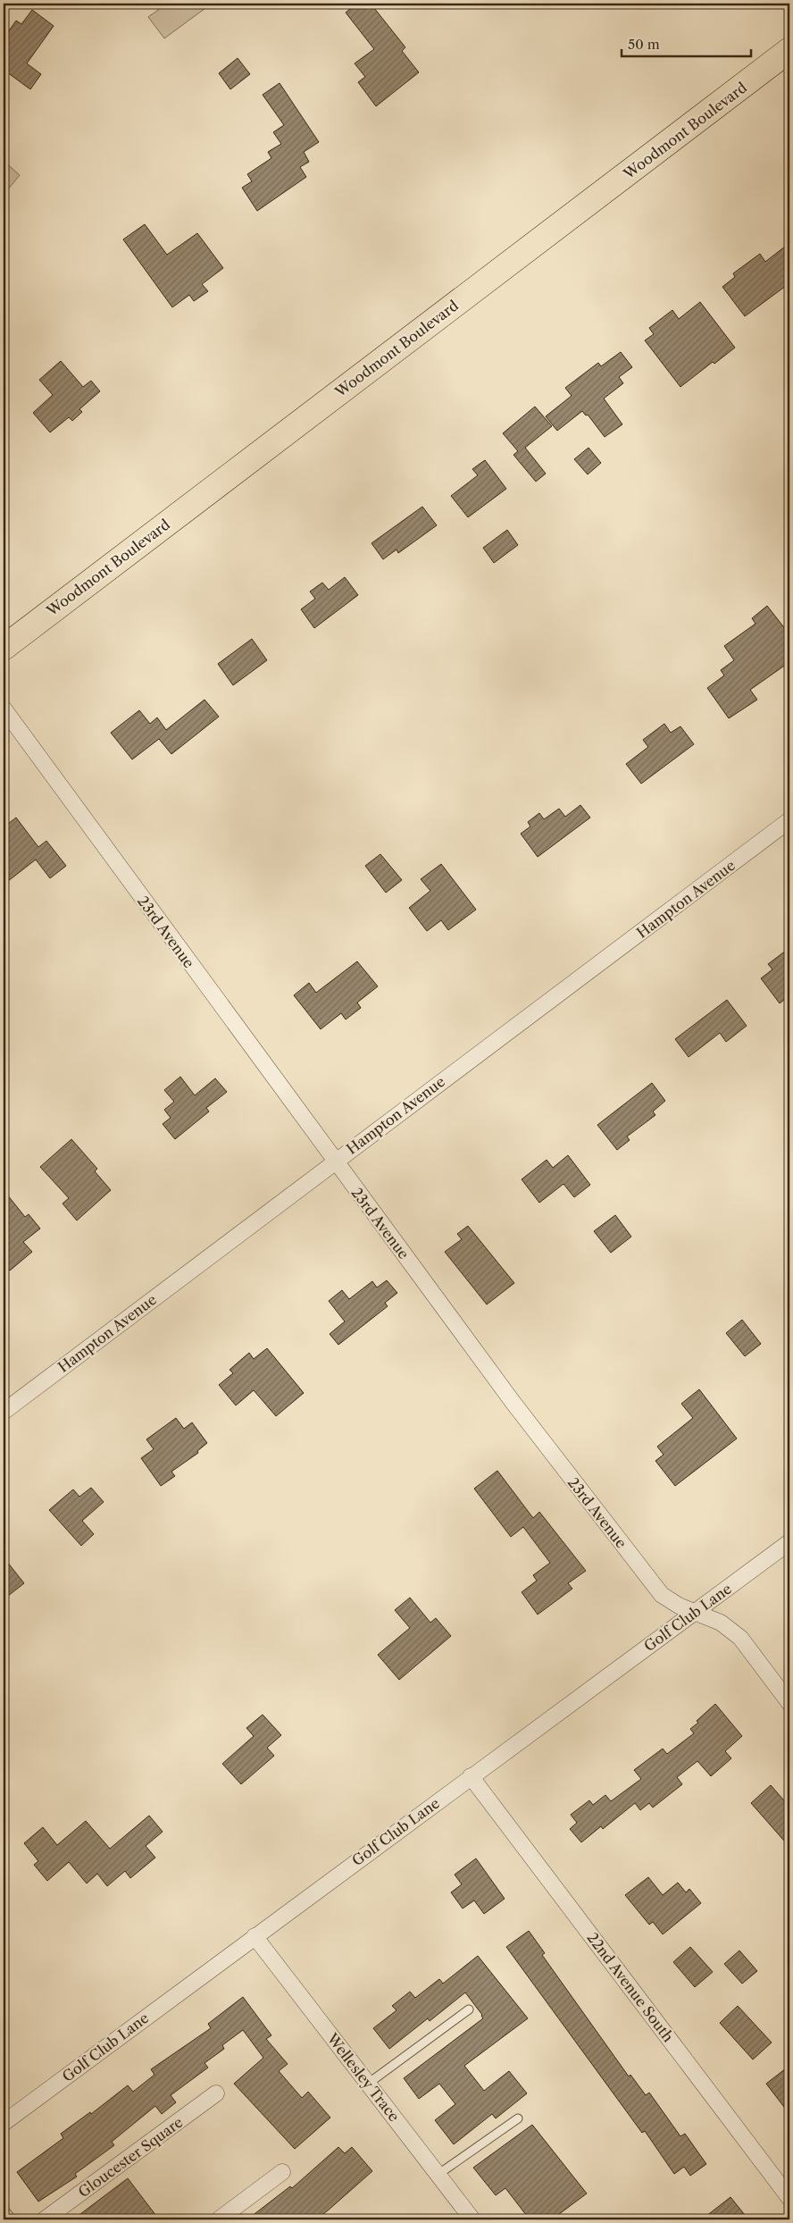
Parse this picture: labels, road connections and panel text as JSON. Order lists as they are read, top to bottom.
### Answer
{
  "streets": {
    "main road": ["Woodmont Boulevard"],
    "street": [
      "Hampton Avenue",
      "23rd Avenue",
      "Golf Club Lane",
      "22nd Avenue South",
      "Wellesley Trace",
      "Gloucester Square"
    ]
  },
  "crossings": [
    ["Hampton Avenue", "23rd Avenue"],
    ["23rd Avenue", "Golf Club Lane"],
    ["Golf Club Lane", "22nd Avenue South"],
    ["Golf Club Lane", "Wellesley Trace"]
  ],
  "scale_bar": "50 m"
}
